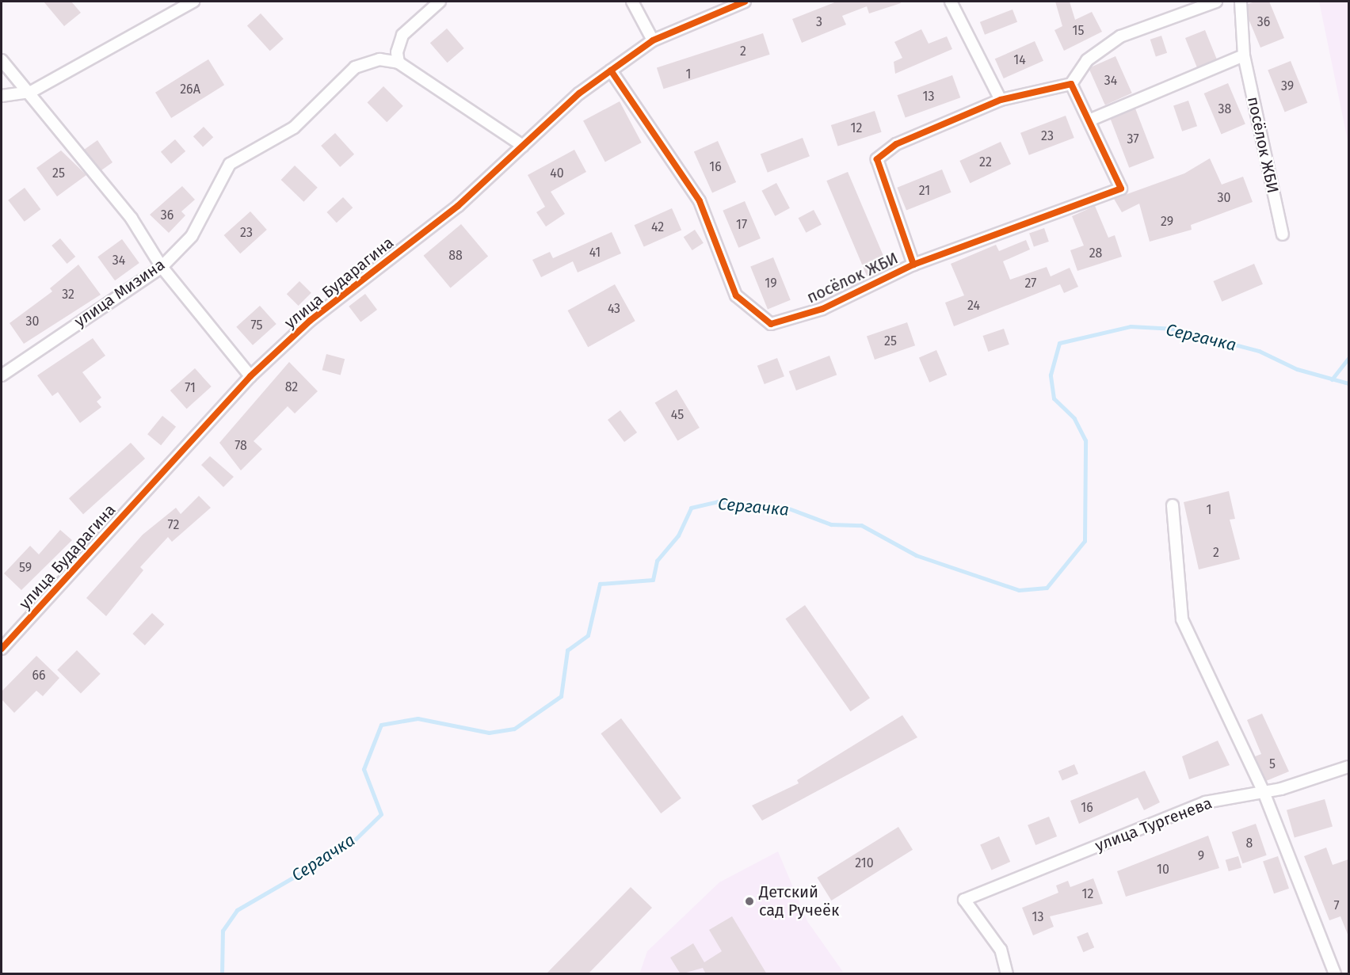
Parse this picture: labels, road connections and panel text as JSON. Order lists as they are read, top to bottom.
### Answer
{
  "streets": {
    "street": [
      "посёлок ЖБИ",
      "улица Бударагина",
      "улица Мизина",
      "улица Тургенева"
    ]
  },
  "crossings": [
    ["посёлок ЖБИ", "улица Бударагина"]
  ],
  "water": ["Сергачка"],
  "places": ["Детский сад Ручеёк"],
  "house_numbers": [
    "3",
    "36",
    "15",
    "2",
    "14",
    "1",
    "34",
    "39",
    "26А",
    "13",
    "38",
    "12",
    "23",
    "37",
    "22",
    "16",
    "25",
    "40",
    "21",
    "30",
    "36",
    "29",
    "17",
    "42",
    "23",
    "41",
    "28",
    "88",
    "34",
    "19",
    "27",
    "32",
    "24",
    "43",
    "30",
    "75",
    "25",
    "82",
    "71",
    "45",
    "78",
    "1",
    "72",
    "2",
    "59",
    "66",
    "5",
    "16",
    "8",
    "9",
    "210",
    "10",
    "12",
    "7",
    "13"
  ]
}
